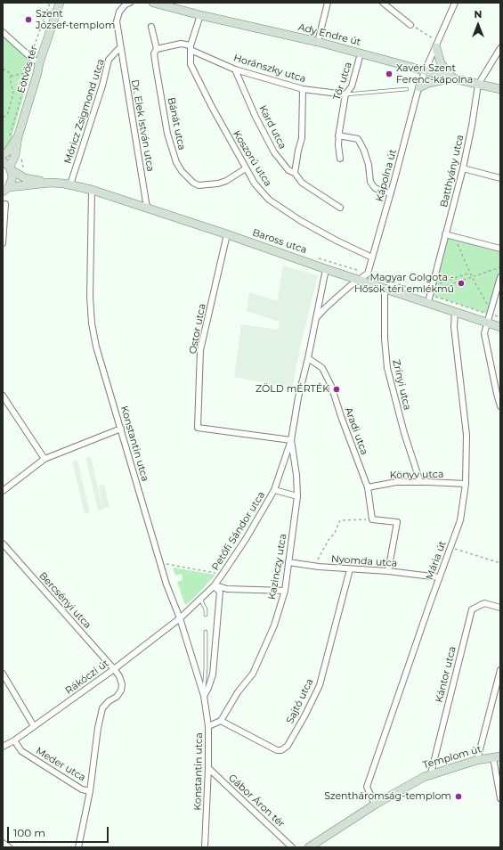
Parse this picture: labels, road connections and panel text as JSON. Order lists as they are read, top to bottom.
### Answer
{
  "streets": {
    "street": [
      "Ady Endre út",
      "Horánszky utca",
      "Eötvös tér",
      "Tőr utca",
      "Móricz Zsigmond utca",
      "Bánát utca",
      "Dr. Elek István utca",
      "Kard utca",
      "Koszorú utca",
      "Batthyány utca",
      "Kápolna út",
      "Baross utca",
      "Ostor utca",
      "Zrínyi utca",
      "Aradi utca",
      "Konstantin utca",
      "Könyv utca",
      "Petőfi Sándor utca",
      "Mária út",
      "Nyomda utca",
      "Kazinczy utca",
      "Bercsényi utca",
      "Kántor utca",
      "Rákóczi út",
      "Sajtó utca",
      "Templom út",
      "Meder utca",
      "Gábor Áron tér"
    ]
  },
  "crossings": [
    ["Ady Endre út", "Tőr utca"],
    ["Ady Endre út", "Koszorú utca"],
    ["Ady Endre út", "Batthyány utca"],
    ["Ady Endre út", "Kápolna út"],
    ["Horánszky utca", "Tőr utca"],
    ["Horánszky utca", "Kard utca"],
    ["Horánszky utca", "Koszorú utca"],
    ["Eötvös tér", "Baross utca"],
    ["Móricz Zsigmond utca", "Dr. Elek István utca"],
    ["Móricz Zsigmond utca", "Baross utca"],
    ["Bánát utca", "Koszorú utca"],
    ["Dr. Elek István utca", "Baross utca"],
    ["Koszorú utca", "Kápolna út"],
    ["Batthyány utca", "Baross utca"],
    ["Baross utca", "Ostor utca"],
    ["Baross utca", "Zrínyi utca"],
    ["Baross utca", "Konstantin utca"],
    ["Baross utca", "Petőfi Sándor utca"],
    ["Baross utca", "Mária út"],
    ["Ostor utca", "Petőfi Sándor utca"],
    ["Zrínyi utca", "Könyv utca"],
    ["Aradi utca", "Könyv utca"],
    ["Aradi utca", "Petőfi Sándor utca"],
    ["Konstantin utca", "Petőfi Sándor utca"],
    ["Konstantin utca", "Rákóczi út"],
    ["Konstantin utca", "Gábor Áron tér"],
    ["Könyv utca", "Mária út"],
    ["Petőfi Sándor utca", "Kazinczy utca"],
    ["Petőfi Sándor utca", "Rákóczi út"],
    ["Mária út", "Nyomda utca"],
    ["Mária út", "Templom út"],
    ["Nyomda utca", "Kazinczy utca"],
    ["Nyomda utca", "Sajtó utca"],
    ["Kazinczy utca", "Sajtó utca"],
    ["Bercsényi utca", "Rákóczi út"],
    ["Bercsényi utca", "Meder utca"],
    ["Kántor utca", "Templom út"],
    ["Rákóczi út", "Meder utca"]
  ],
  "places": [
    "Szent József-templom",
    "Xavéri Szent Ferenc-kápolna",
    "Magyar Golgota - Hősök téri emlékmű",
    "ZÖLD mÉRTÉK",
    "Szentháromság-templom"
  ],
  "scale_bar": "100 m",
  "north": "top"
}
